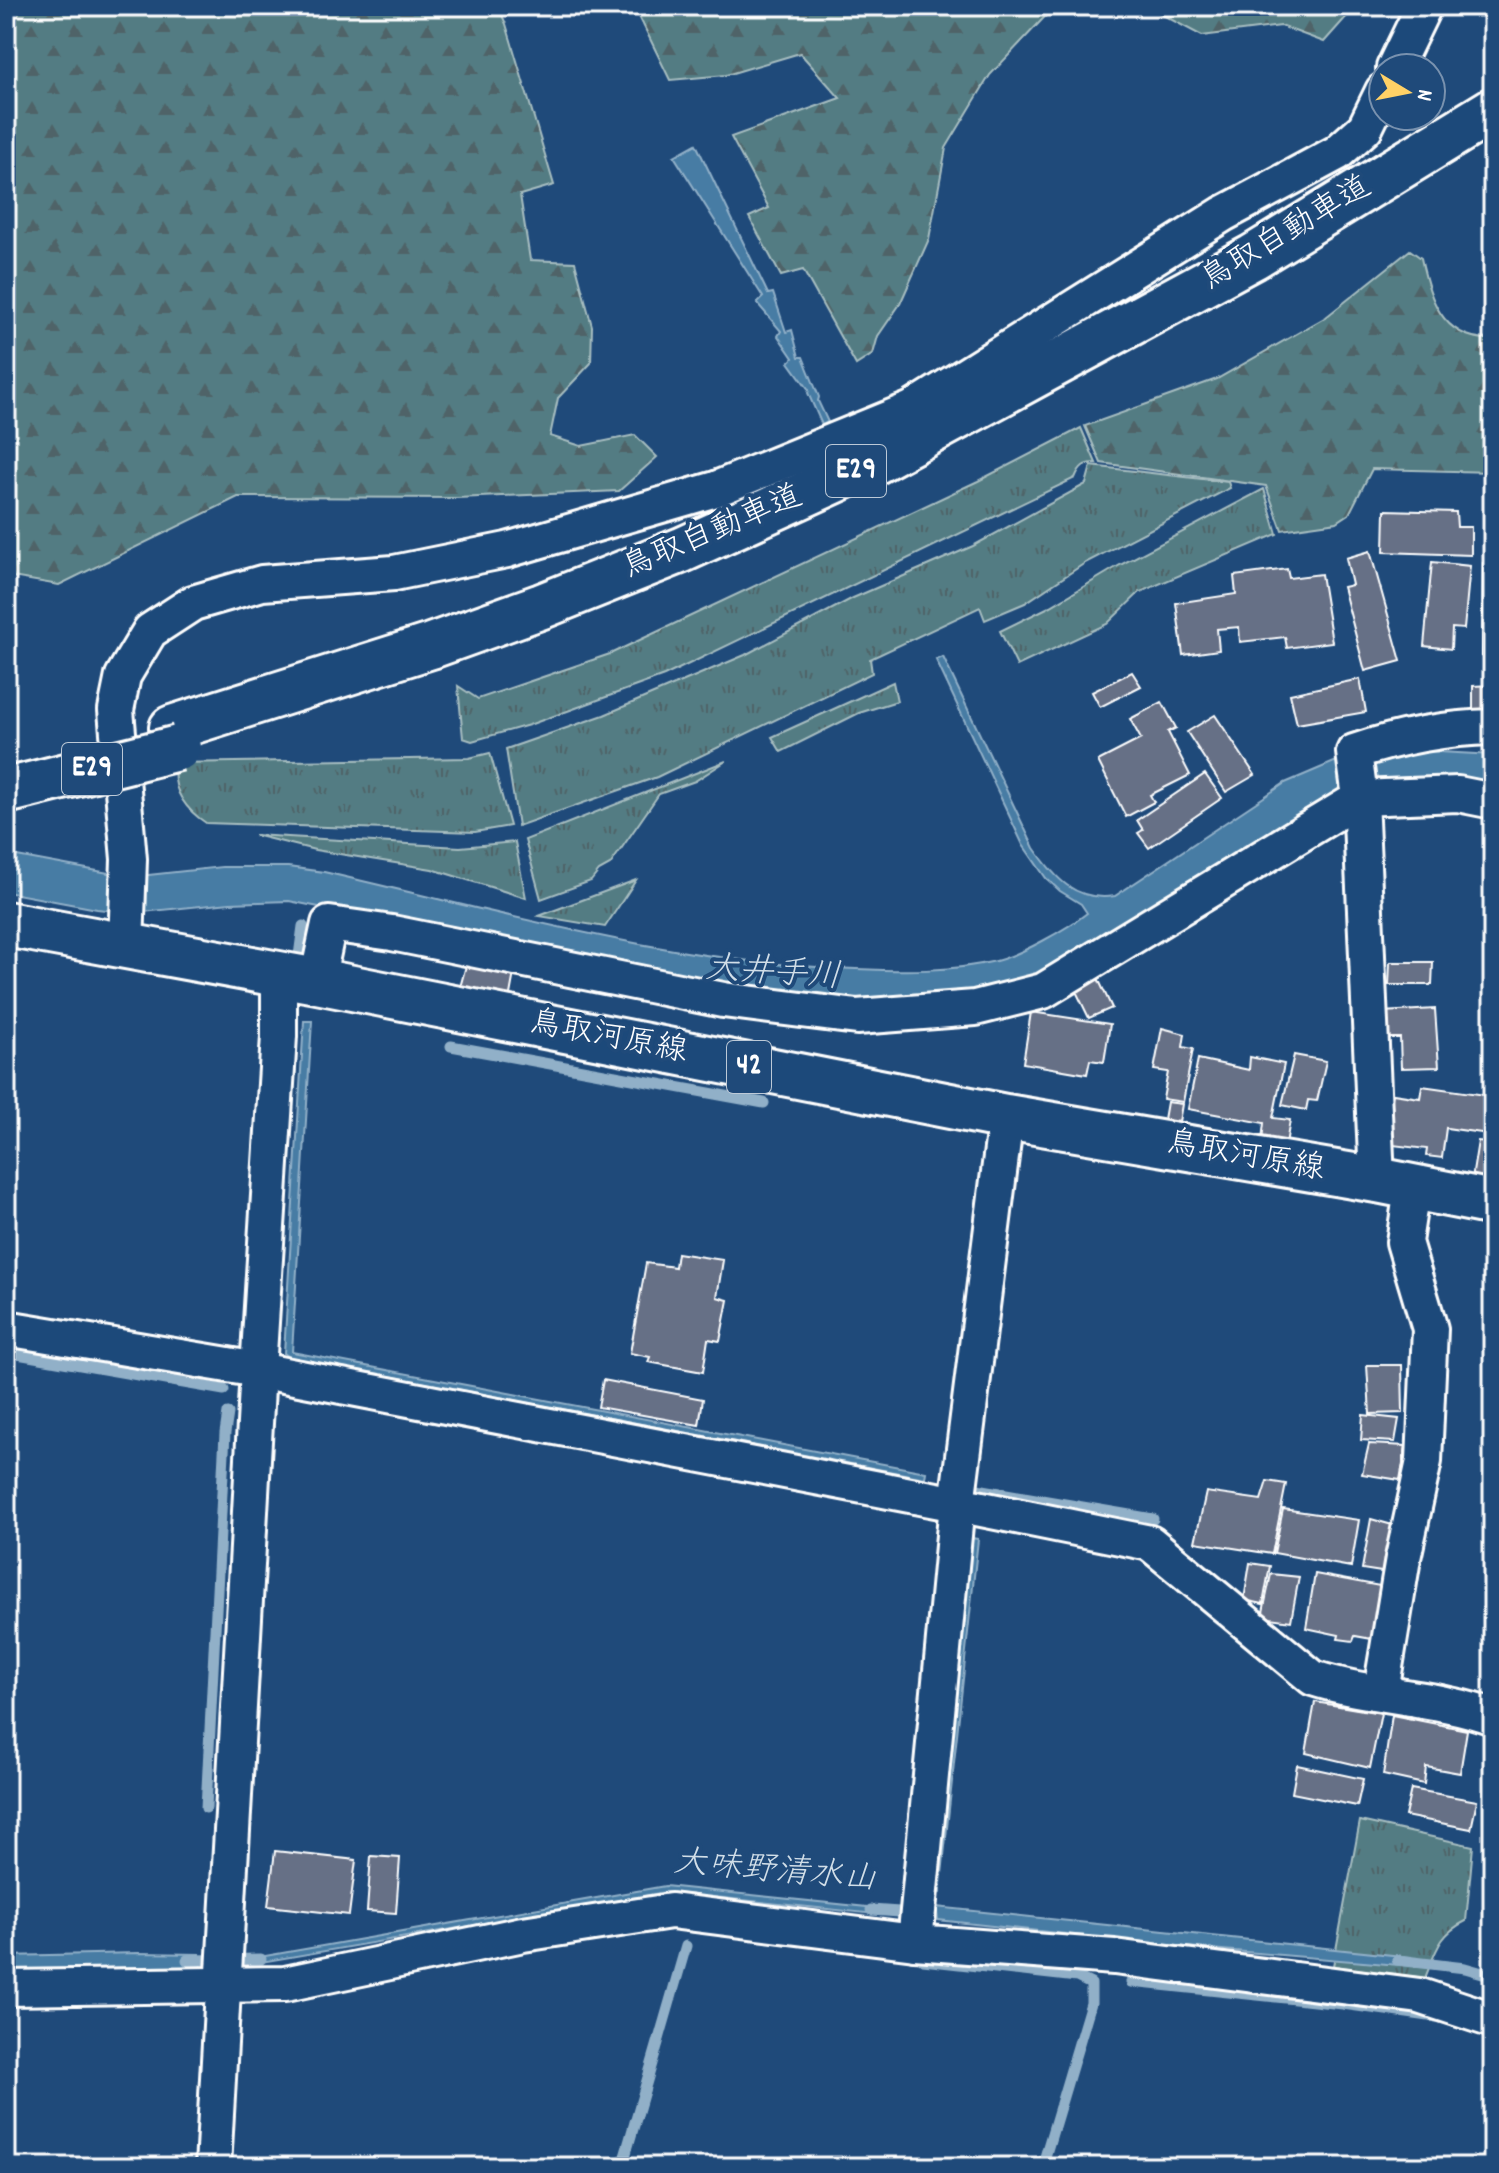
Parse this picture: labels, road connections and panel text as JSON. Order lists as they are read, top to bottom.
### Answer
{
  "streets": {
    "main road": [
      "鳥取自動車道",
      "E29",
      "鳥取河原線",
      "42"
    ]
  },
  "water": ["大井手川", "大味野清水山"],
  "north": "right"
}
